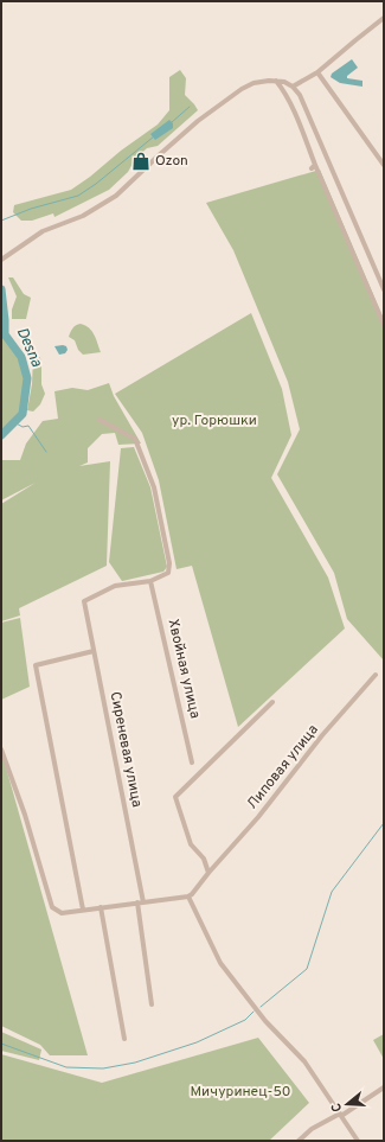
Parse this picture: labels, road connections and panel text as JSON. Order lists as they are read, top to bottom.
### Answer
{
  "streets": {
    "street": ["Хвойная улица", "Сиреневая улица", "Липовая улица"]
  },
  "crossings": [
    ["Хвойная улица", "Сиреневая улица"]
  ],
  "water": ["Desna"],
  "parks": ["ур. Горюшки", "Мичуринец-50"],
  "places": {
    "shop": ["Ozon"]
  },
  "north": "left"
}
